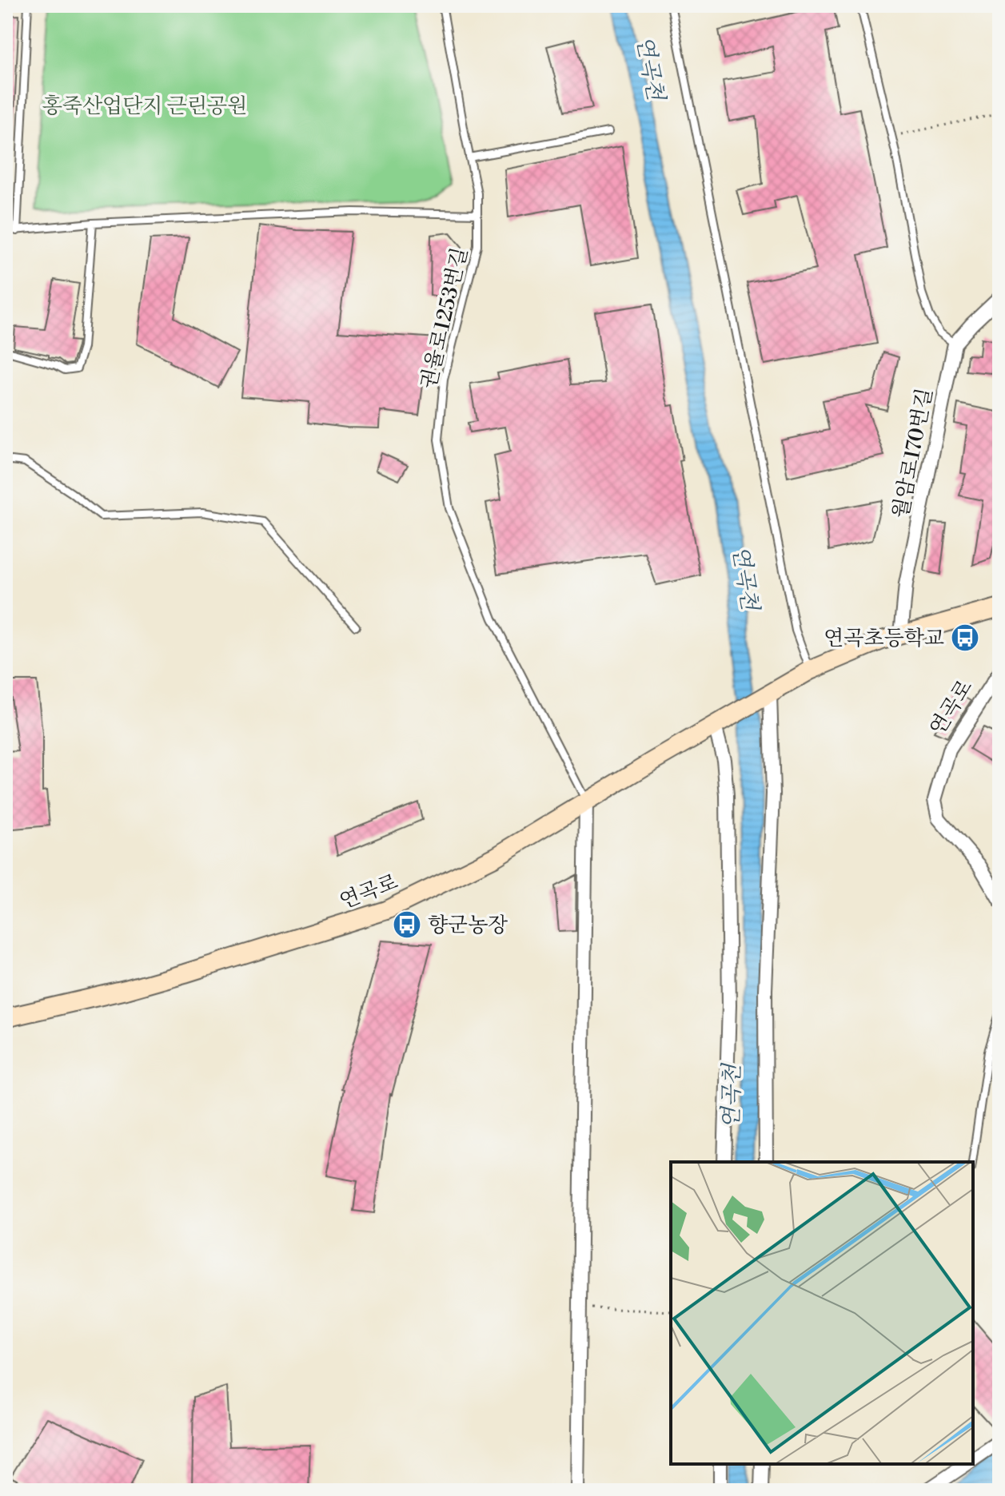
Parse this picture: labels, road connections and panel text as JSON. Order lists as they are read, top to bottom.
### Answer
{
  "streets": {
    "street": ["월암로170번길", "연곡로"],
    "lane": ["권율로1253번길"]
  },
  "crossings": [
    ["권율로1253번길", "연곡로"]
  ],
  "water": ["연곡천"],
  "parks": ["홍죽산업단지 근린공원"],
  "places": {
    "bus stop": ["연곡초등학교", "향군농장"]
  }
}
